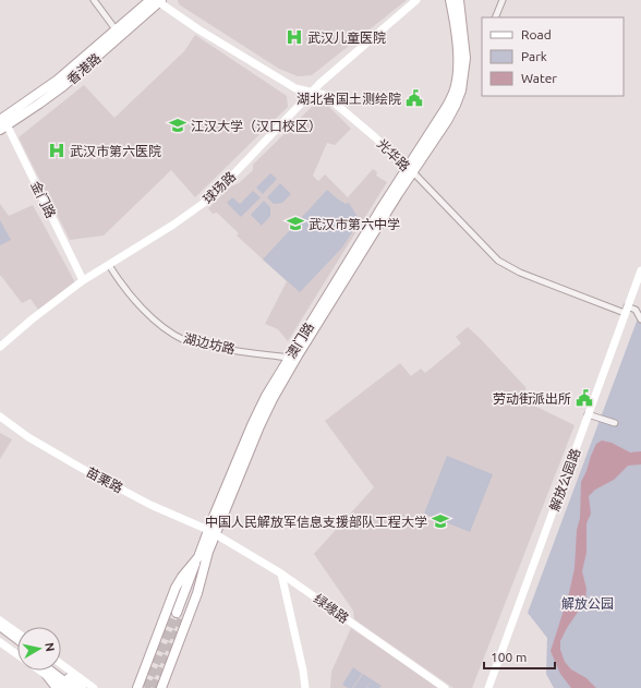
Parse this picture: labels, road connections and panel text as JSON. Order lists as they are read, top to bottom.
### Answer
{
  "streets": {
    "main road": ["香港路", "澳门路"],
    "street": [
      "光华路",
      "球场路",
      "金门路",
      "湖边坊路",
      "苗栗路",
      "解放公园路",
      "绿缘路"
    ]
  },
  "crossings": [
    ["香港路", "光华路"],
    ["香港路", "金门路"],
    ["光华路", "球场路"],
    ["光华路", "澳门路"],
    ["光华路", "解放公园路"],
    ["球场路", "金门路"],
    ["球场路", "湖边坊路"],
    ["澳门路", "湖边坊路"],
    ["澳门路", "苗栗路"],
    ["澳门路", "绿缘路"],
    ["苗栗路", "绿缘路"]
  ],
  "parks": ["解放公园"],
  "places": {
    "hospital": ["武汉儿童医院", "武汉市第六医院"],
    "public building": ["湖北省国土测绘院", "劳动街派出所"],
    "school or university": ["江汉大学（汉口校区）", "武汉市第六中学", "中国人民解放军信息支援部队工程大学"]
  },
  "legend": ["Road", "Park", "Water"],
  "scale_bar": "100 m",
  "north": "right"
}
